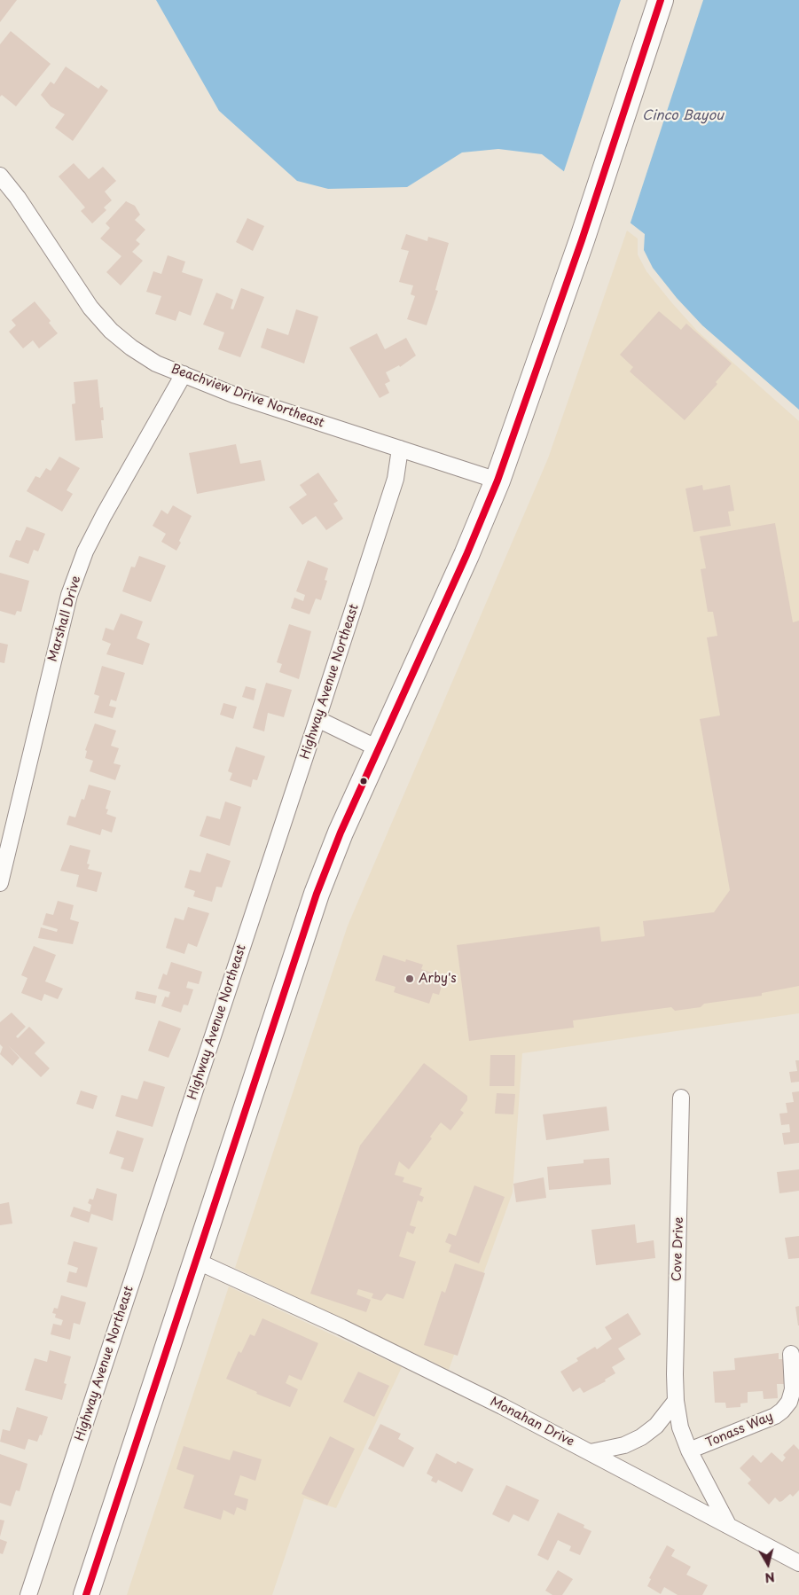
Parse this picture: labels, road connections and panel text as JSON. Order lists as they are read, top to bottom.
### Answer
{
  "streets": {
    "street": [
      "Beachview Drive Northeast",
      "Marshall Drive",
      "Highway Avenue Northeast",
      "Cove Drive",
      "Monahan Drive",
      "Tonass Way"
    ]
  },
  "crossings": [
    ["Beachview Drive Northeast", "Marshall Drive"],
    ["Beachview Drive Northeast", "Highway Avenue Northeast"],
    ["Cove Drive", "Monahan Drive"],
    ["Cove Drive", "Tonass Way"]
  ],
  "water": ["Cinco Bayou"],
  "places": ["Arby's"],
  "north": "bottom"
}
